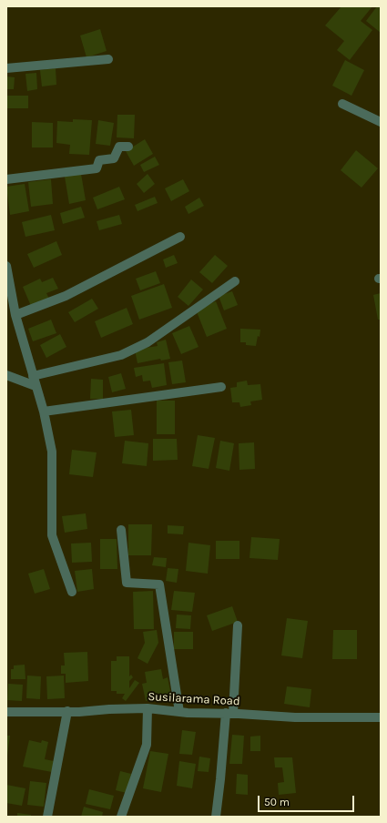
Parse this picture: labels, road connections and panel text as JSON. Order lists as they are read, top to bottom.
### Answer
{
  "streets": {
    "street": ["Susilarama Road"]
  },
  "scale_bar": "50 m"
}
